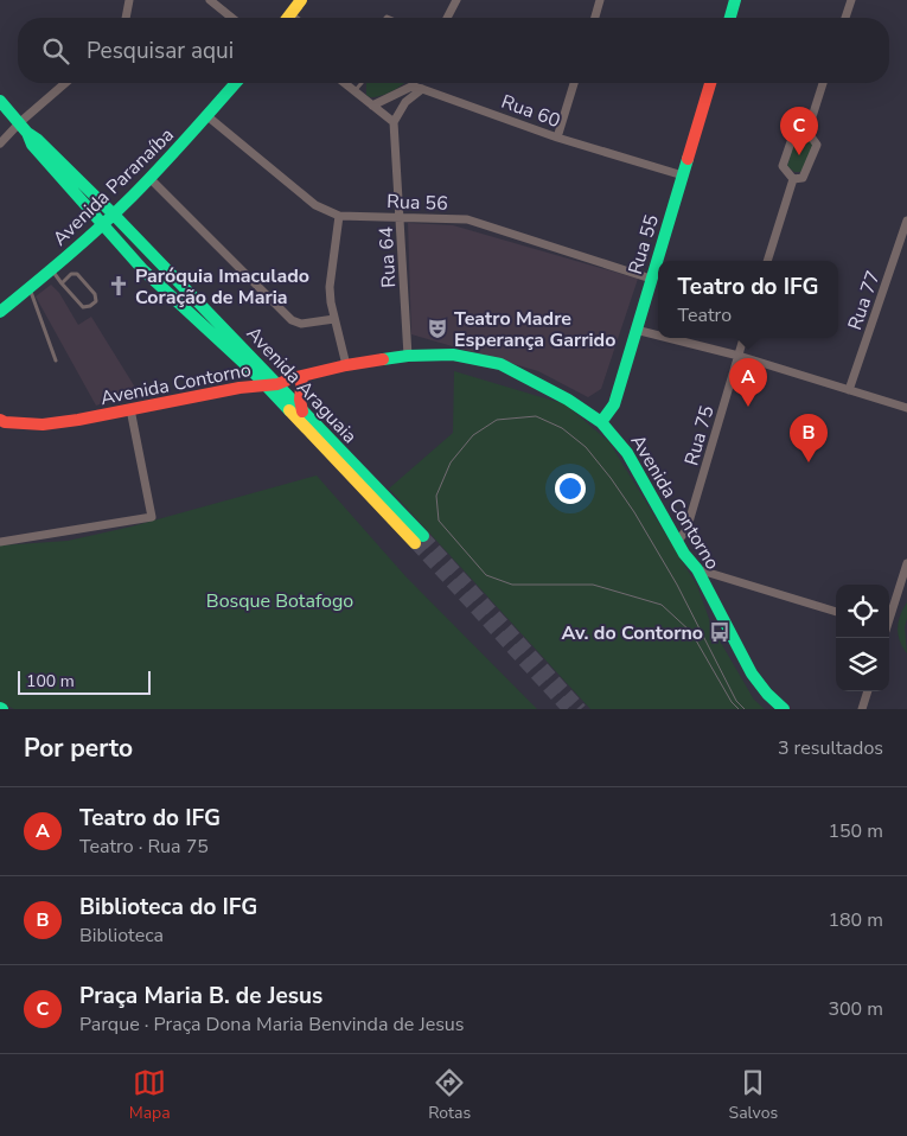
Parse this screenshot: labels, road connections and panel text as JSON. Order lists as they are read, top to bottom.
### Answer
{
  "streets": {
    "main road": [
      "Avenida Paranaíba",
      "Rua 55",
      "Avenida Contorno",
      "Avenida Araguaia"
    ],
    "street": [
      "Rua 60",
      "Rua 56",
      "Rua 64",
      "Rua 77",
      "Rua 75"
    ]
  },
  "crossings": [
    ["Rua 60", "Rua 55"],
    ["Avenida Paranaíba", "Rua 56"],
    ["Avenida Paranaíba", "Avenida Araguaia"],
    ["Rua 56", "Rua 55"],
    ["Rua 56", "Rua 64"],
    ["Rua 55", "Avenida Contorno"],
    ["Rua 64", "Avenida Contorno"],
    ["Avenida Contorno", "Avenida Araguaia"],
    ["Avenida Contorno", "Rua 75"]
  ],
  "parks": ["Bosque Botafogo"],
  "places": {
    "church": ["Paróquia Imaculado Coração de Maria"],
    "theatre": ["Teatro Madre Esperança Garrido"],
    "bus stop": ["Av. do Contorno"]
  },
  "scale_bar": "100 m",
  "page": {
    "search": "Pesquisar aqui",
    "pins": ["C", "A", "B"],
    "popup": ["Teatro do IFG", "Teatro"],
    "scale": "100 m",
    "heading": ["Por perto", "3 resultados"],
    "list": [
      {
        "mark": "A",
        "name": "Teatro do IFG",
        "note": "Teatro · Rua 75",
        "value": "150 m"
      },
      {
        "mark": "B",
        "name": "Biblioteca do IFG",
        "note": "Biblioteca",
        "value": "180 m"
      },
      {
        "mark": "C",
        "name": "Praça Maria B. de Jesus",
        "note": "Parque · Praça Dona Maria Benvinda de Jesus",
        "value": "300 m"
      }
    ],
    "nav": ["Mapa", "Rotas", "Salvos"]
  }
}
